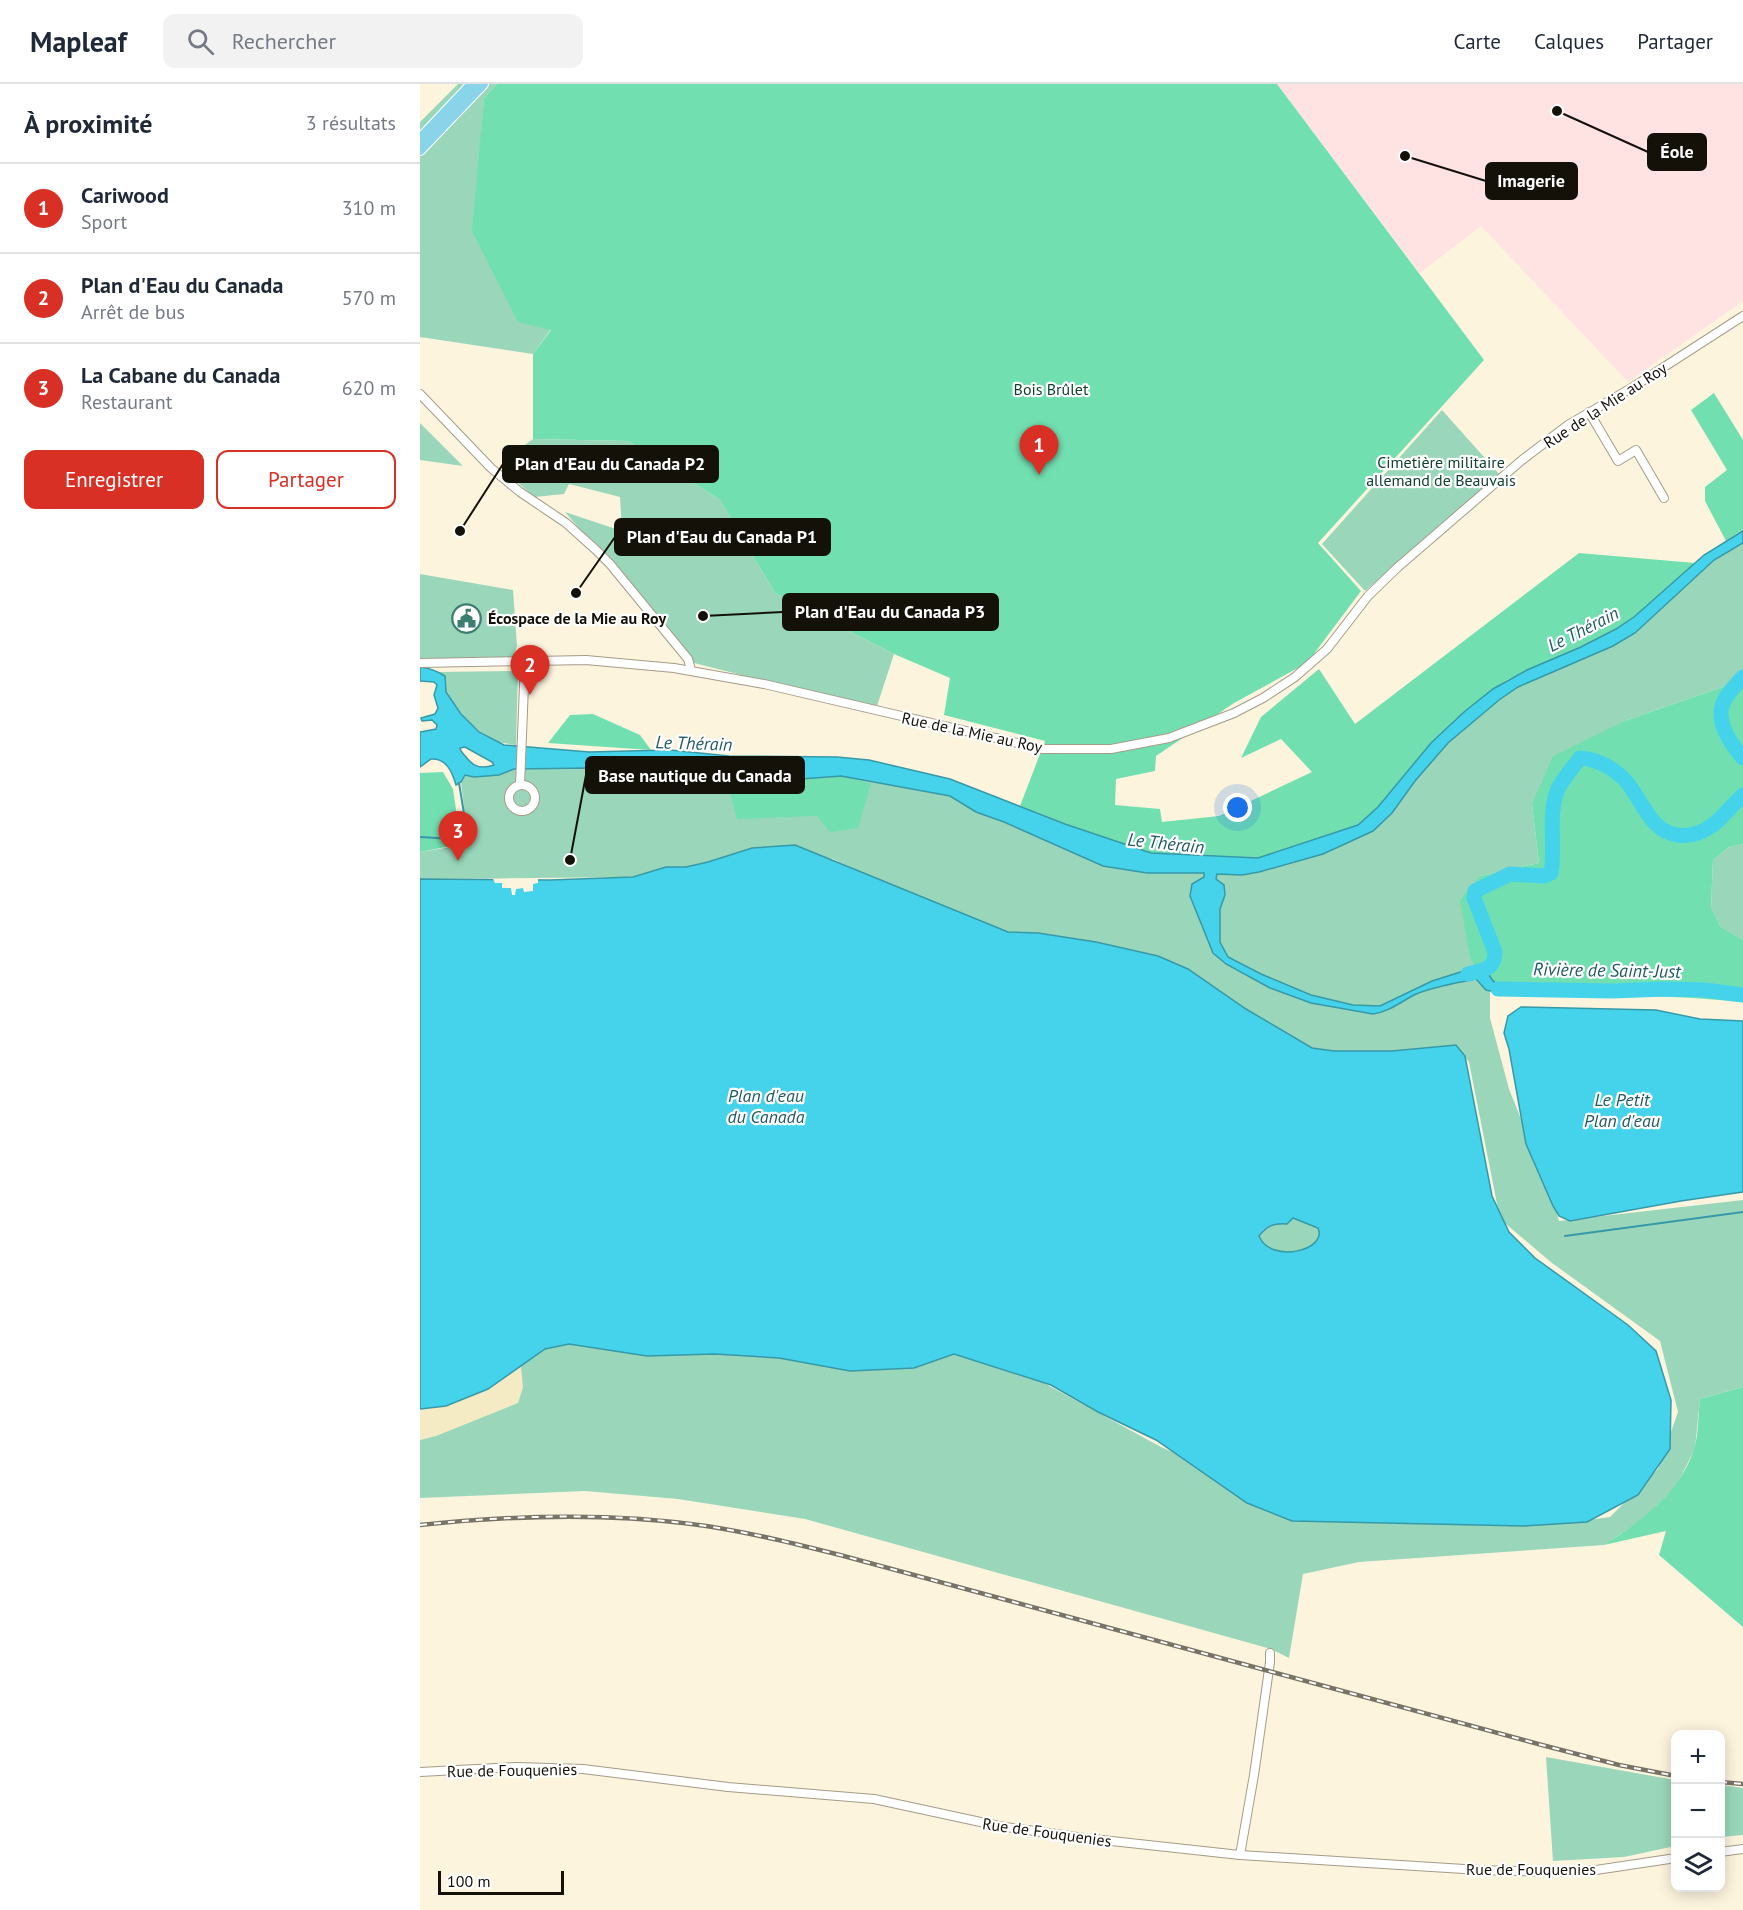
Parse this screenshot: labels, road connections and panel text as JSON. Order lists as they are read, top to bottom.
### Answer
{
  "streets": {
    "street": ["Rue de la Mie au Roy", "Rue de Fouquenies"]
  },
  "water": [
    "Le Thérain",
    "Rivière de Saint-Just",
    "Plan d'eau du Canada",
    "Le Petit Plan d'eau"
  ],
  "parks": ["Bois Brûlet", "Cimetière militaire allemand de Beauvais"],
  "places": {
    "other": [
      "Éole",
      "Imagerie",
      "Plan d'Eau du Canada P2",
      "Plan d'Eau du Canada P1",
      "Plan d'Eau du Canada P3",
      "Base nautique du Canada"
    ],
    "public building": ["Écospace de la Mie au Roy"]
  },
  "scale_bar": "100 m",
  "page": {
    "header": "Mapleaf",
    "search": "Rechercher",
    "nav": ["Carte", "Calques", "Partager"],
    "heading": ["À proximité", "3 résultats"],
    "list": [
      {
        "mark": "1",
        "name": "Cariwood",
        "note": "Sport",
        "value": "310 m"
      },
      {
        "mark": "2",
        "name": "Plan d'Eau du Canada",
        "note": "Arrêt de bus",
        "value": "570 m"
      },
      {
        "mark": "3",
        "name": "La Cabane du Canada",
        "note": "Restaurant",
        "value": "620 m"
      }
    ],
    "pins": ["1", "2", "3"],
    "buttons": ["Enregistrer", "Partager"],
    "map_buttons": ["+", "−"],
    "scale": "100 m"
  }
}
